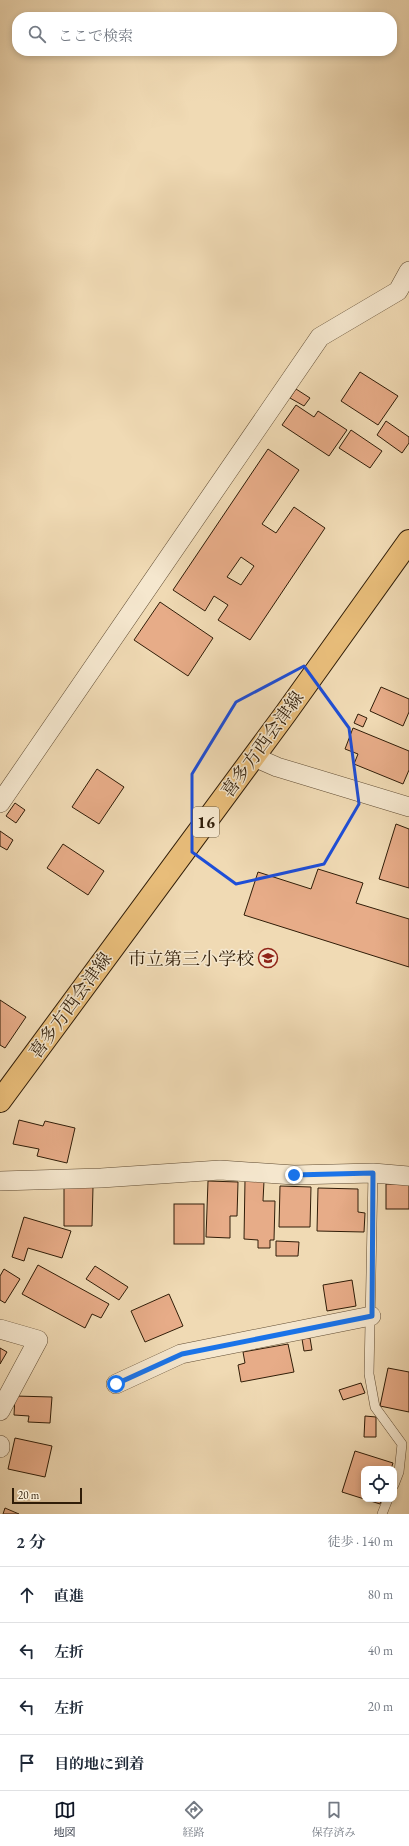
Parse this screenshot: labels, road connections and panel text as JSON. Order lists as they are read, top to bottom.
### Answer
{
  "streets": {
    "main road": ["喜多方西会津線", "16"]
  },
  "places": {
    "school or university": ["市立第三小学校"]
  },
  "scale_bar": "20 m",
  "page": {
    "search": "ここで検索",
    "scale": "20 m",
    "heading": ["2 分", "徒歩 · 140 m"],
    "list": [
      ["直進", "80 m"],
      ["左折", "40 m"],
      ["左折", "20 m"],
      "目的地に到着"
    ],
    "nav": ["地図", "経路", "保存済み"]
  }
}
